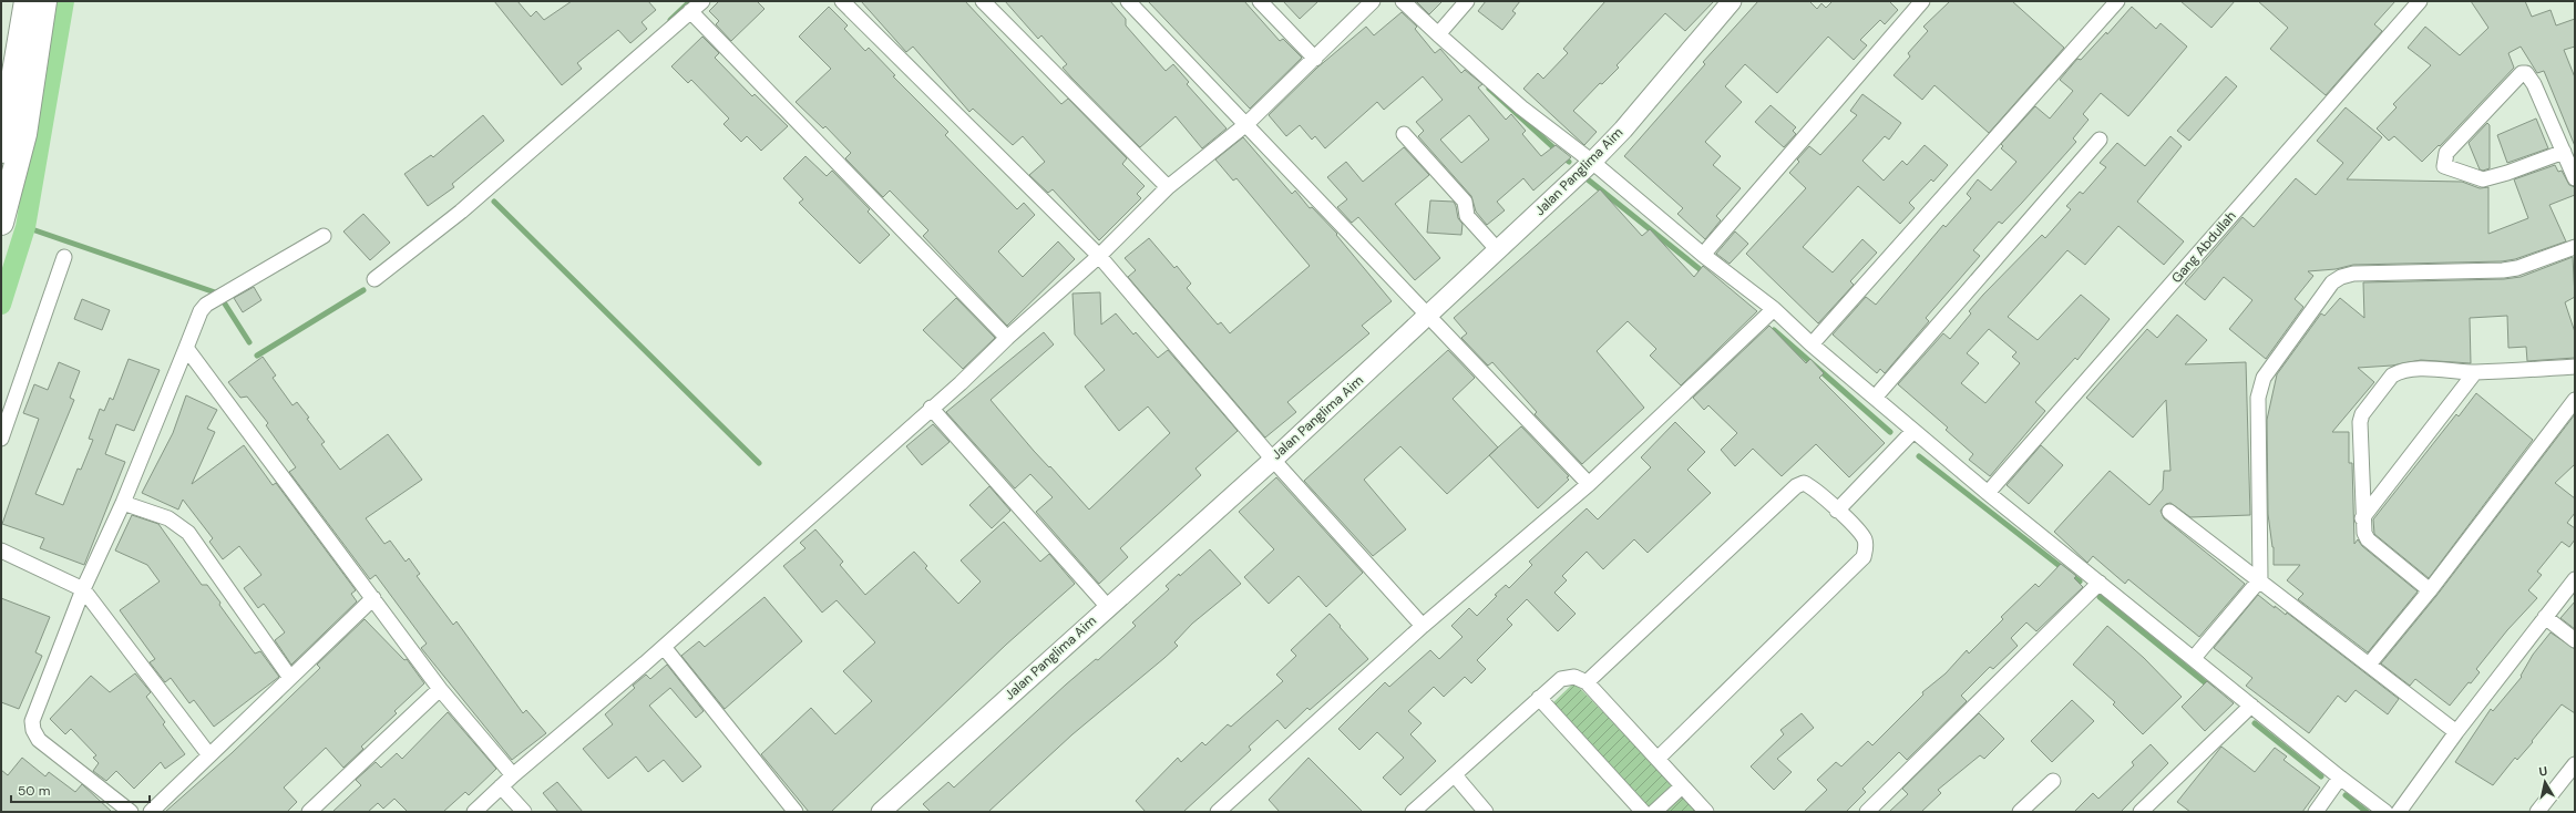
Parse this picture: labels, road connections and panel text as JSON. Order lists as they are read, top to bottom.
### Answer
{
  "streets": {
    "street": ["Jalan Panglima Aim", "Gang Abdullah"]
  },
  "scale_bar": "50 m",
  "north": "top"
}
